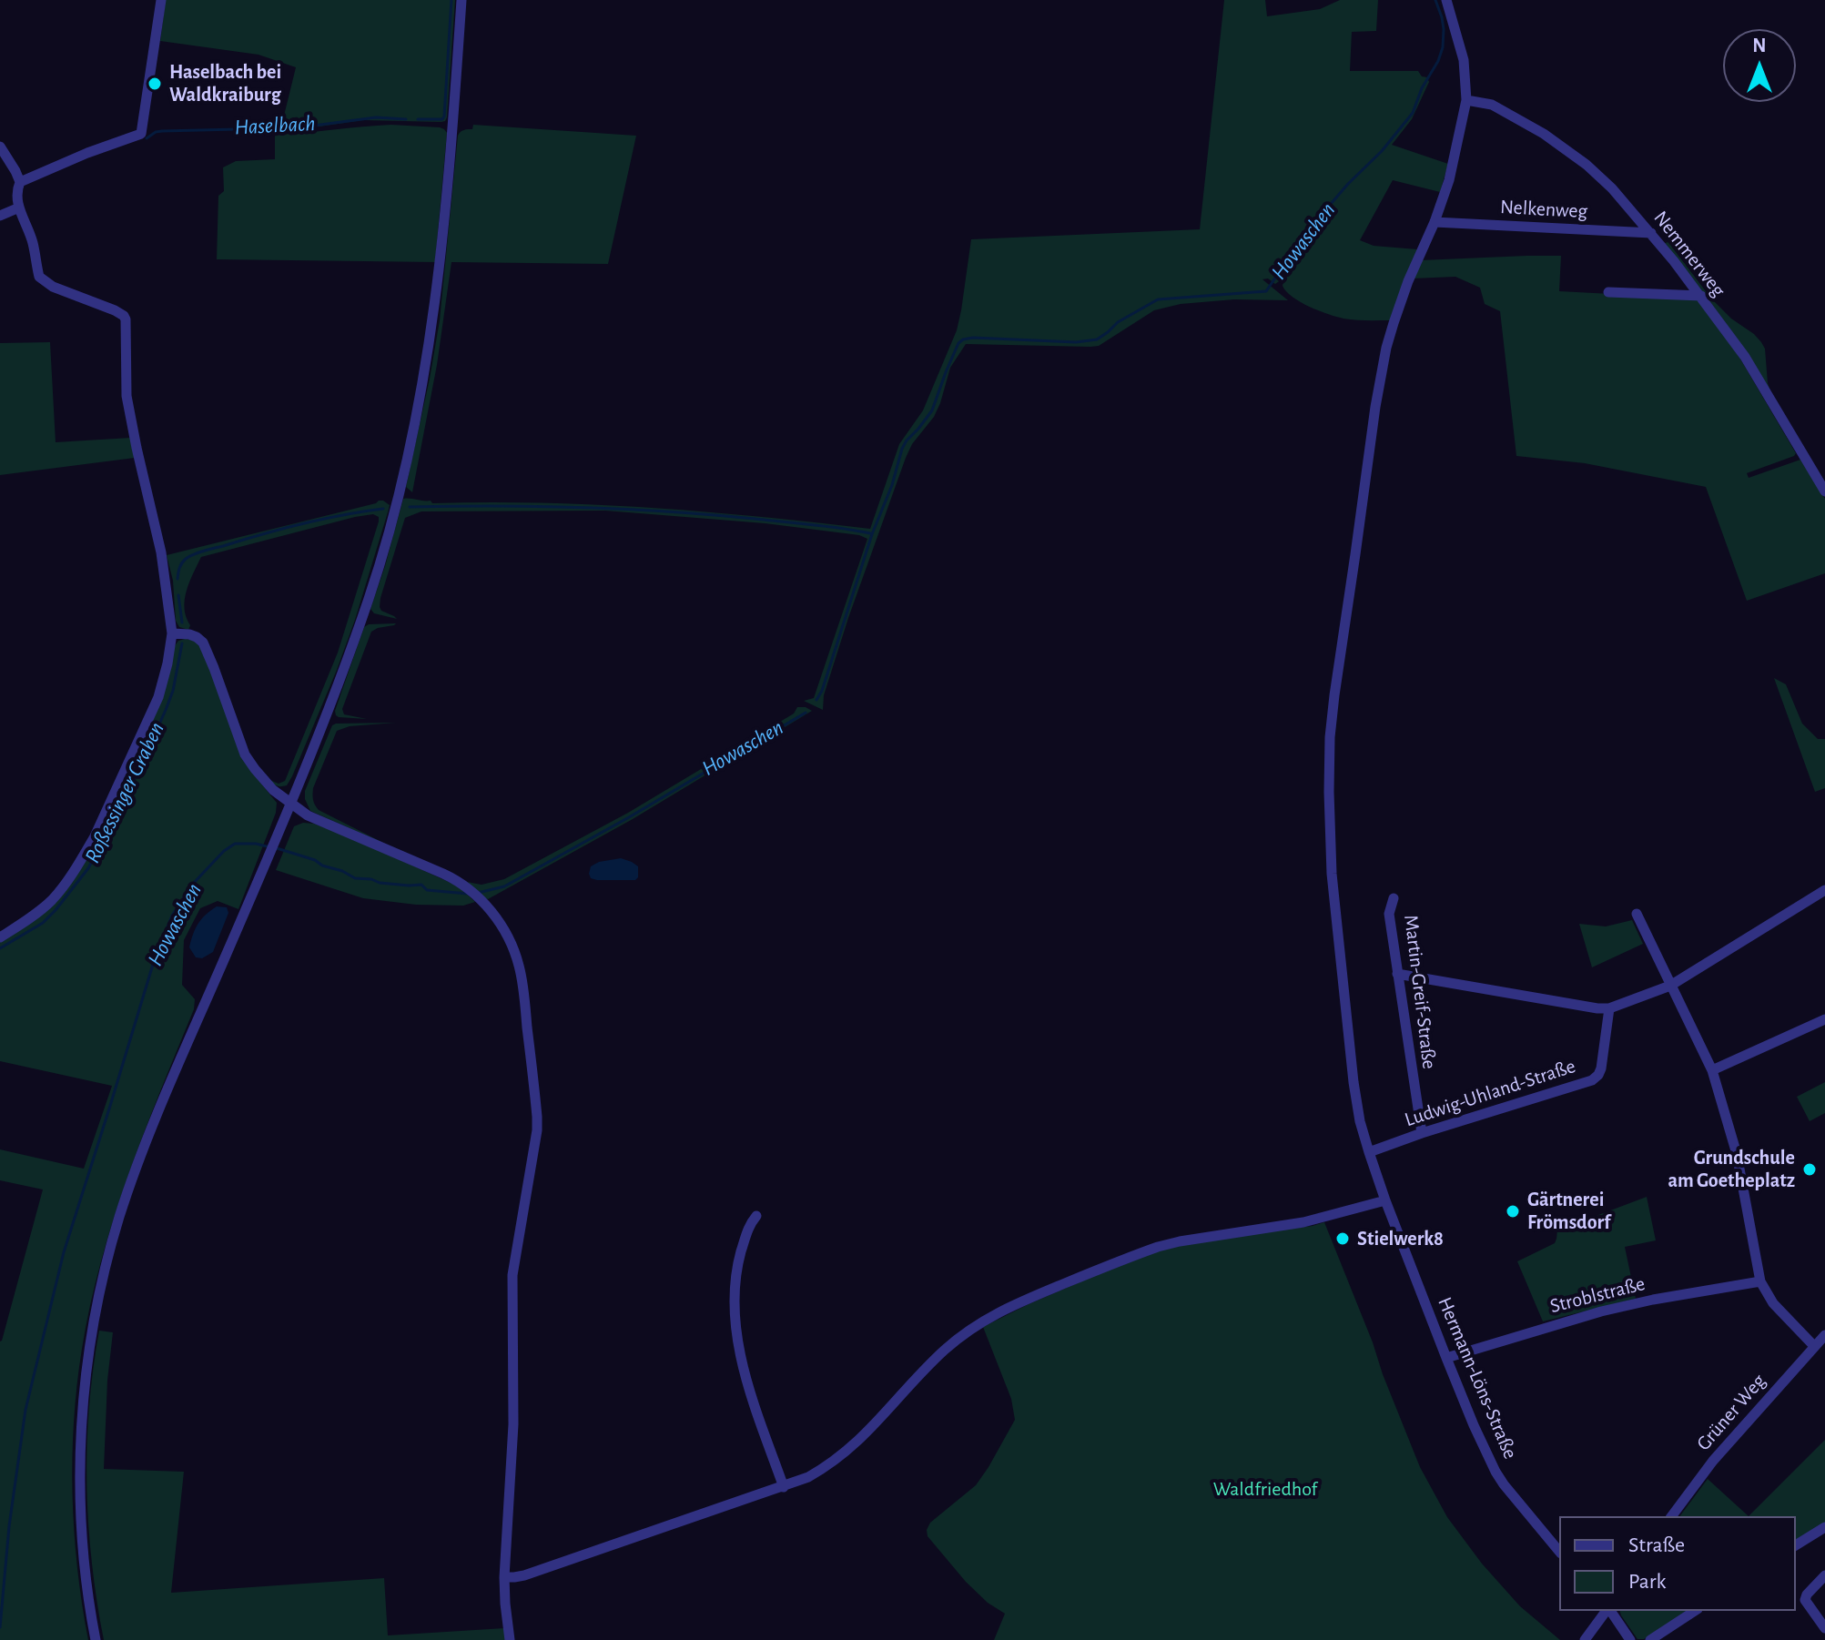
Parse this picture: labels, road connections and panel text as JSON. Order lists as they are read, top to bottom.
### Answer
{
  "streets": {
    "street": [
      "Nelkenweg",
      "Nemmerweg",
      "Martin-Greif-Straße",
      "Ludwig-Uhland-Straße",
      "Stroblstraße",
      "Hermann-Löns-Straße",
      "Grüner Weg"
    ]
  },
  "crossings": [
    ["Nelkenweg", "Nemmerweg"],
    ["Nelkenweg", "Hermann-Löns-Straße"],
    ["Nemmerweg", "Hermann-Löns-Straße"],
    ["Martin-Greif-Straße", "Ludwig-Uhland-Straße"],
    ["Ludwig-Uhland-Straße", "Hermann-Löns-Straße"],
    ["Stroblstraße", "Hermann-Löns-Straße"]
  ],
  "water": ["Haselbach", "Howaschen", "Roßessinger Graben"],
  "parks": ["Waldfriedhof"],
  "places": [
    "Haselbach bei Waldkraiburg",
    "Grundschule am Goetheplatz",
    "Gärtnerei Frömsdorf",
    "Stielwerk8"
  ],
  "legend": ["Straße", "Park"],
  "north": "top"
}
